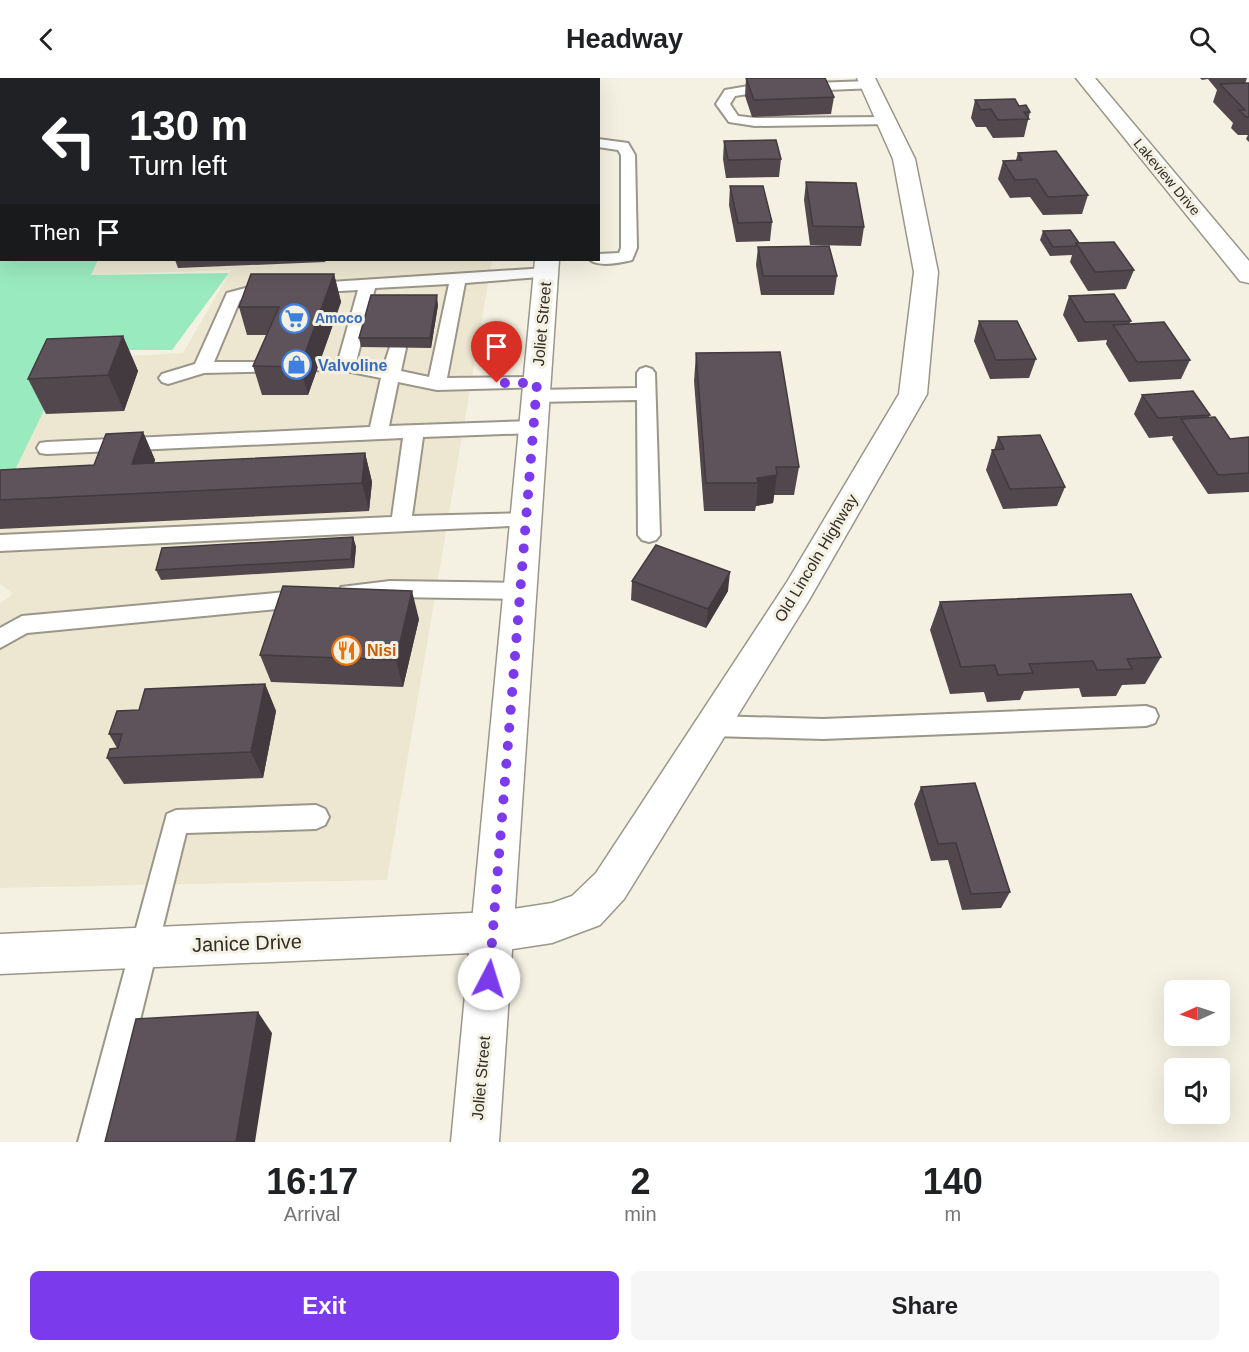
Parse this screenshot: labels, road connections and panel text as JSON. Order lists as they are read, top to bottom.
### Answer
{
  "streets": {
    "street": [
      "Lakeview Drive",
      "Joliet Street",
      "Old Lincoln Highway",
      "Janice Drive"
    ]
  },
  "crossings": [
    ["Joliet Street", "Old Lincoln Highway"],
    ["Joliet Street", "Janice Drive"],
    ["Old Lincoln Highway", "Janice Drive"]
  ],
  "places": {
    "supermarket": ["Amoco"],
    "shop": ["Valvoline"],
    "restaurant": ["Nisi"]
  },
  "north": "left",
  "page": {
    "header": "Headway",
    "turn": ["130 m", "Turn left"],
    "then": "Then",
    "eta": [
      "16:17",
      "Arrival",
      "2",
      "min",
      "140",
      "m"
    ],
    "buttons": ["Exit", "Share"]
  }
}
